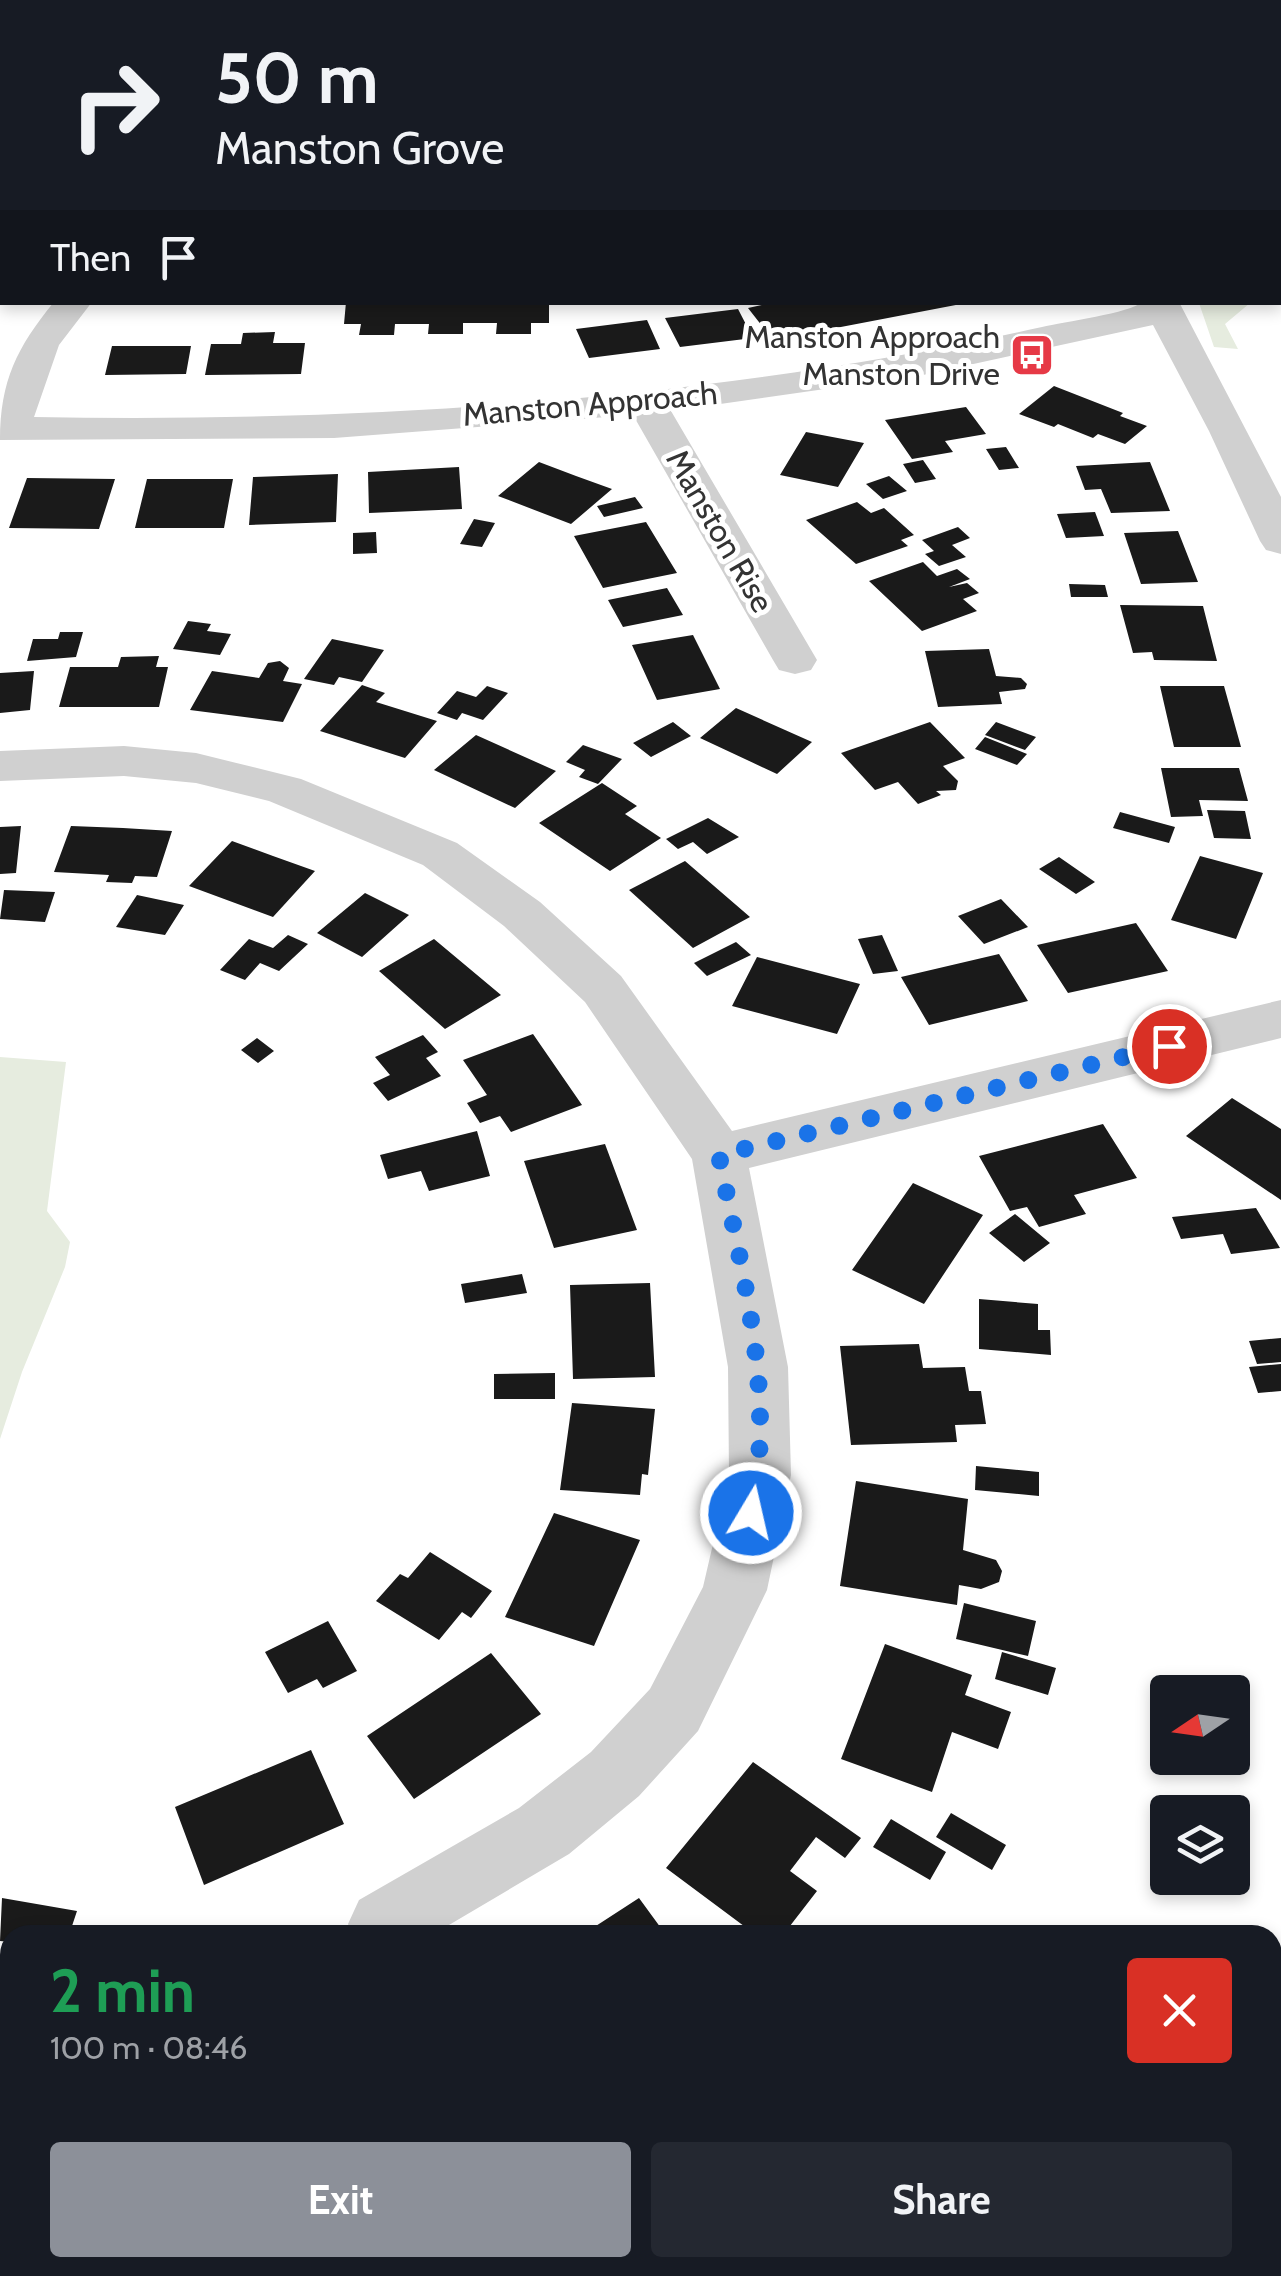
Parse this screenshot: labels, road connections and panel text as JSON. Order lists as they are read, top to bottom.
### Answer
{
  "streets": {
    "street": ["Manston Approach", "Manston Rise"]
  },
  "crossings": [
    ["Manston Approach", "Manston Rise"]
  ],
  "places": {
    "bus stop": ["Manston Approach Manston Drive"]
  },
  "north": "left",
  "page": {
    "turn": ["50 m", "Manston Grove"],
    "then": "Then",
    "heading": ["2 min", "100 m · 08:46"],
    "buttons": ["Exit", "Share"]
  }
}
